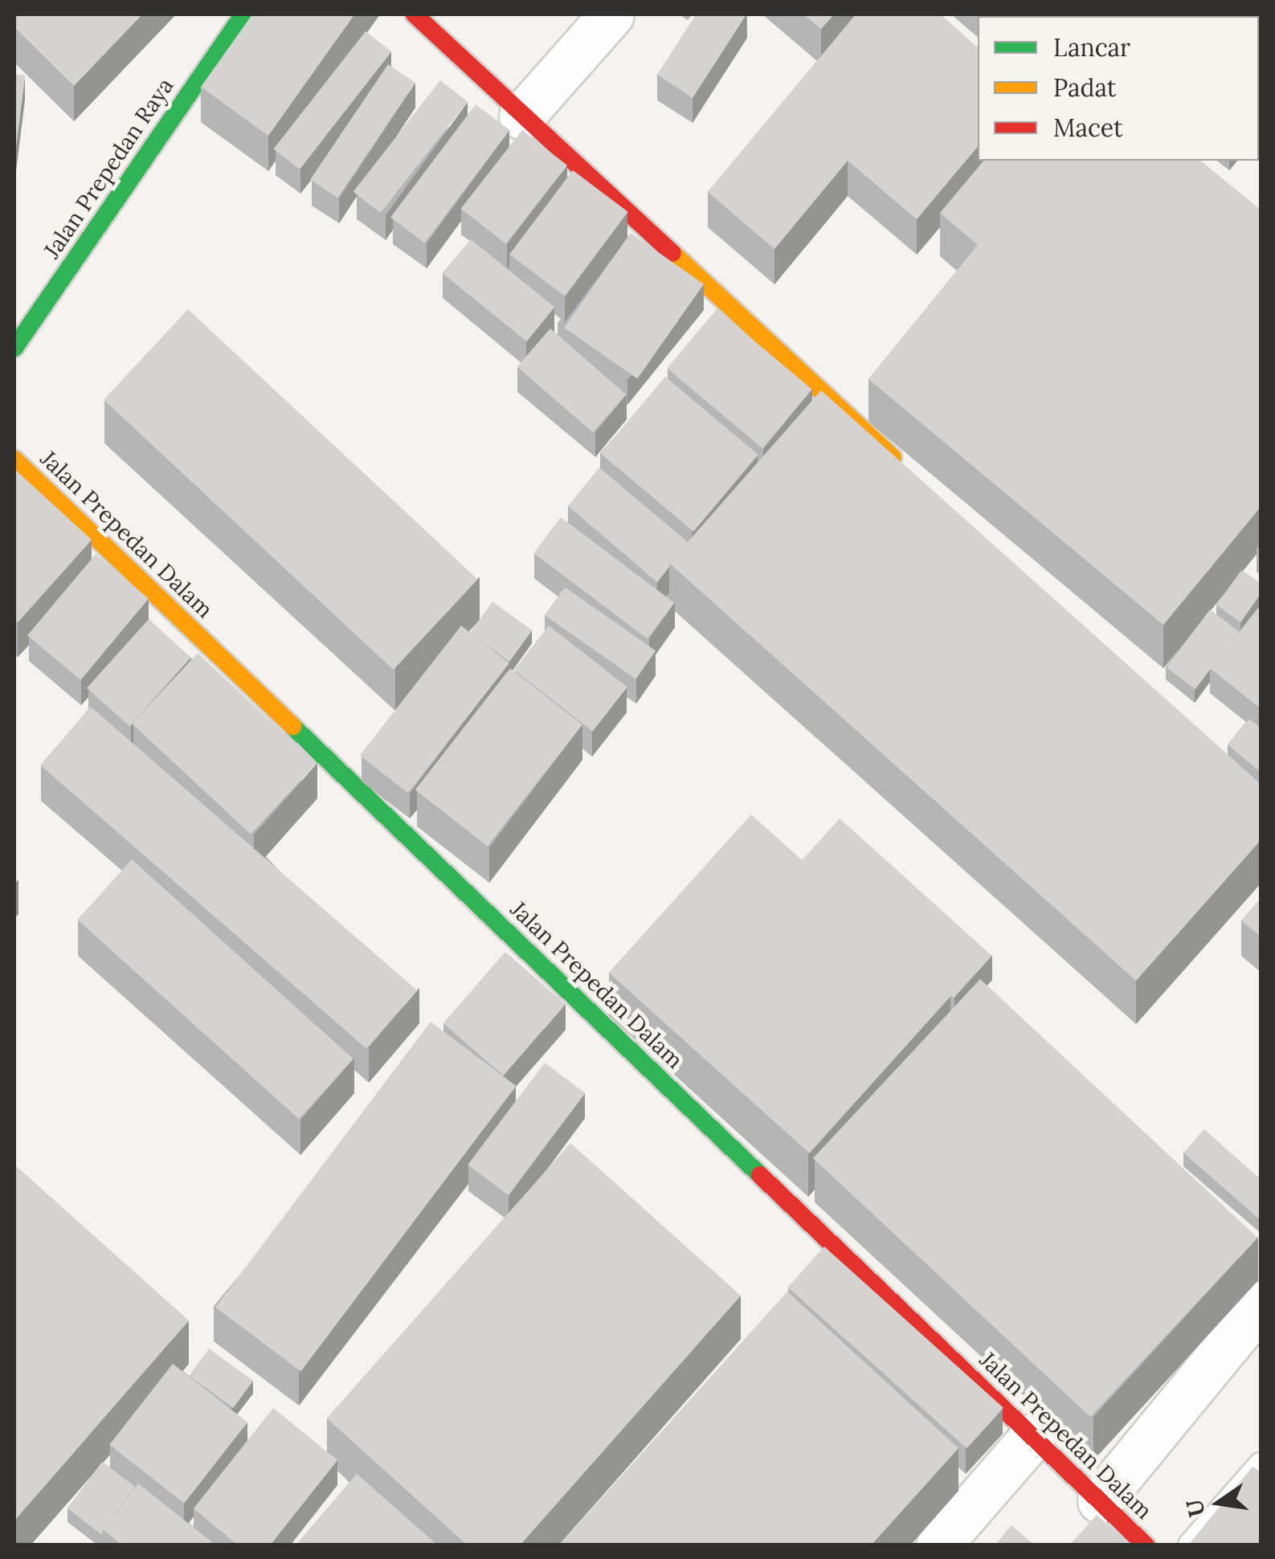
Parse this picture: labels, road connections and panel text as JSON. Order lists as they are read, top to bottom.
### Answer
{
  "streets": {
    "street": ["Jalan Prepedan Raya", "Jalan Prepedan Dalam"]
  },
  "legend": ["Lancar", "Padat", "Macet"],
  "north": "left"
}
